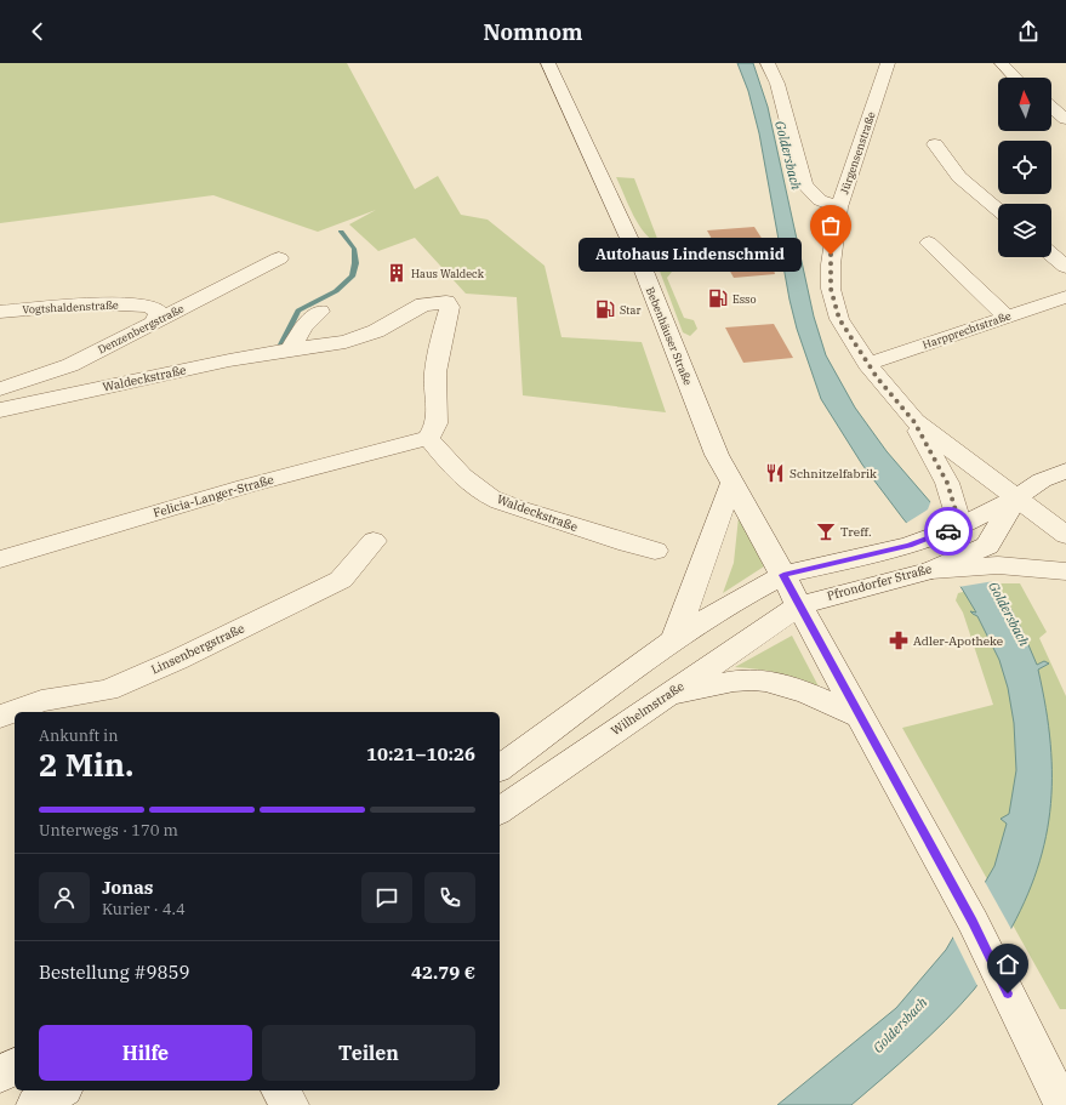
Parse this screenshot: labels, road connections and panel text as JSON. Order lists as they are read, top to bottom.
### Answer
{
  "streets": {
    "street": [
      "Jürgensenstraße",
      "Vogtshaldenstraße",
      "Denzenbergstraße",
      "Harpprechtstraße",
      "Bebenhäuser Straße",
      "Waldeckstraße",
      "Felicia-Langer-Straße",
      "Pfrondorfer Straße",
      "Linsenbergstraße",
      "Wilhelmstraße"
    ]
  },
  "crossings": [
    ["Jürgensenstraße", "Harpprechtstraße"],
    ["Vogtshaldenstraße", "Denzenbergstraße"],
    ["Bebenhäuser Straße", "Pfrondorfer Straße"],
    ["Bebenhäuser Straße", "Wilhelmstraße"],
    ["Waldeckstraße", "Felicia-Langer-Straße"],
    ["Pfrondorfer Straße", "Wilhelmstraße"]
  ],
  "water": ["Goldersbach"],
  "places": {
    "other": ["Autohaus Lindenschmid"],
    "building": ["Haus Waldeck"],
    "fuel station": ["Esso", "Star"],
    "restaurant": ["Schnitzelfabrik"],
    "bar": ["Treff."],
    "pharmacy": ["Adler-Apotheke"]
  },
  "north": "top",
  "page": {
    "header": "Nomnom",
    "bubble": "Autohaus Lindenschmid",
    "heading": ["2 Min.", "Ankunft in", "10:21–10:26"],
    "panel": [
      "Jonas",
      "Kurier · 4.4",
      "Bestellung #9859",
      "42.79 €"
    ],
    "bar": "Unterwegs · 170 m",
    "buttons": ["Hilfe", "Teilen"]
  }
}
